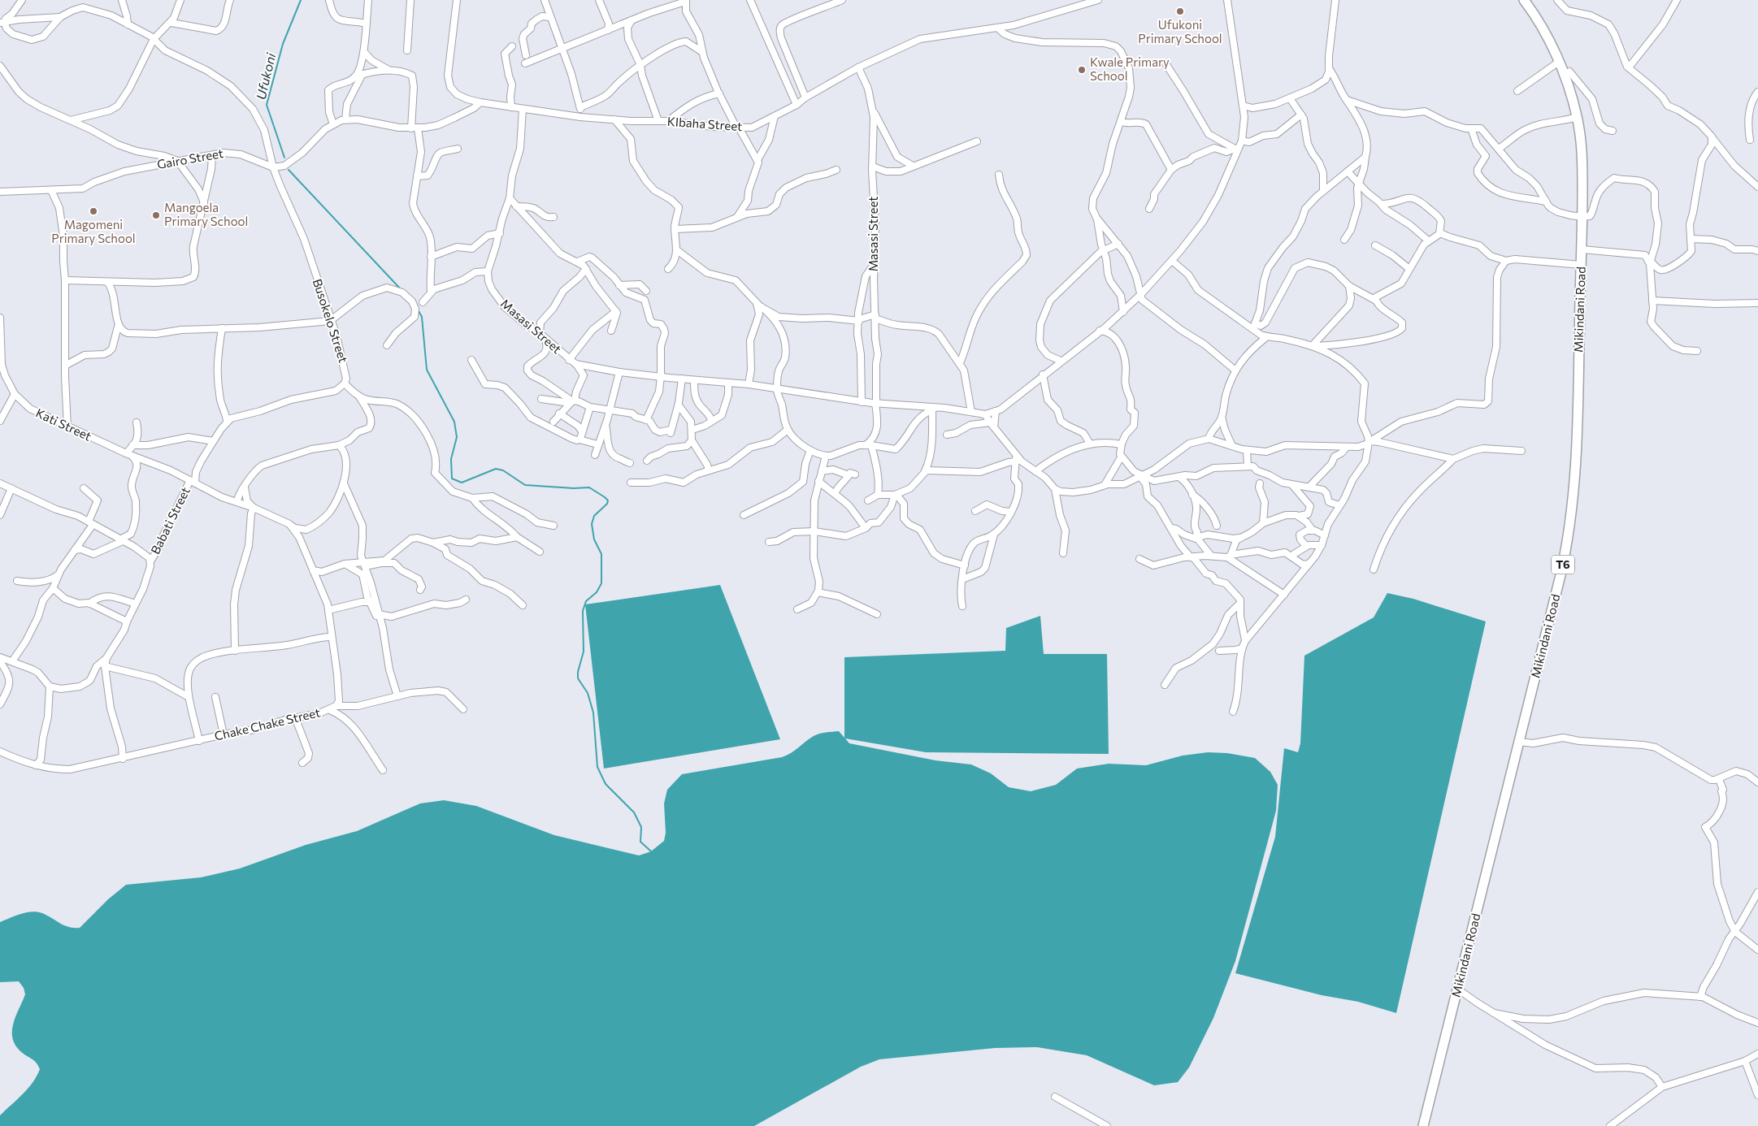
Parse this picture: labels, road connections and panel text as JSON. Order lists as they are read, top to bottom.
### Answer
{
  "streets": {
    "highway": ["Mikindani Road", "T6"],
    "street": [
      "KIbaha Street",
      "Gairo Street",
      "Masasi Street",
      "Busokelo Street",
      "Kati Street",
      "Babati Street",
      "Chake Chake Street"
    ]
  },
  "crossings": [
    ["KIbaha Street", "Masasi Street"],
    ["Gairo Street", "Busokelo Street"],
    ["Kati Street", "Babati Street"]
  ],
  "water": ["Ufukoni"],
  "places": [
    "Ufukoni Primary School",
    "Kwale Primary School",
    "Magomeni Primary School",
    "Mangoela Primary School"
  ]
}
